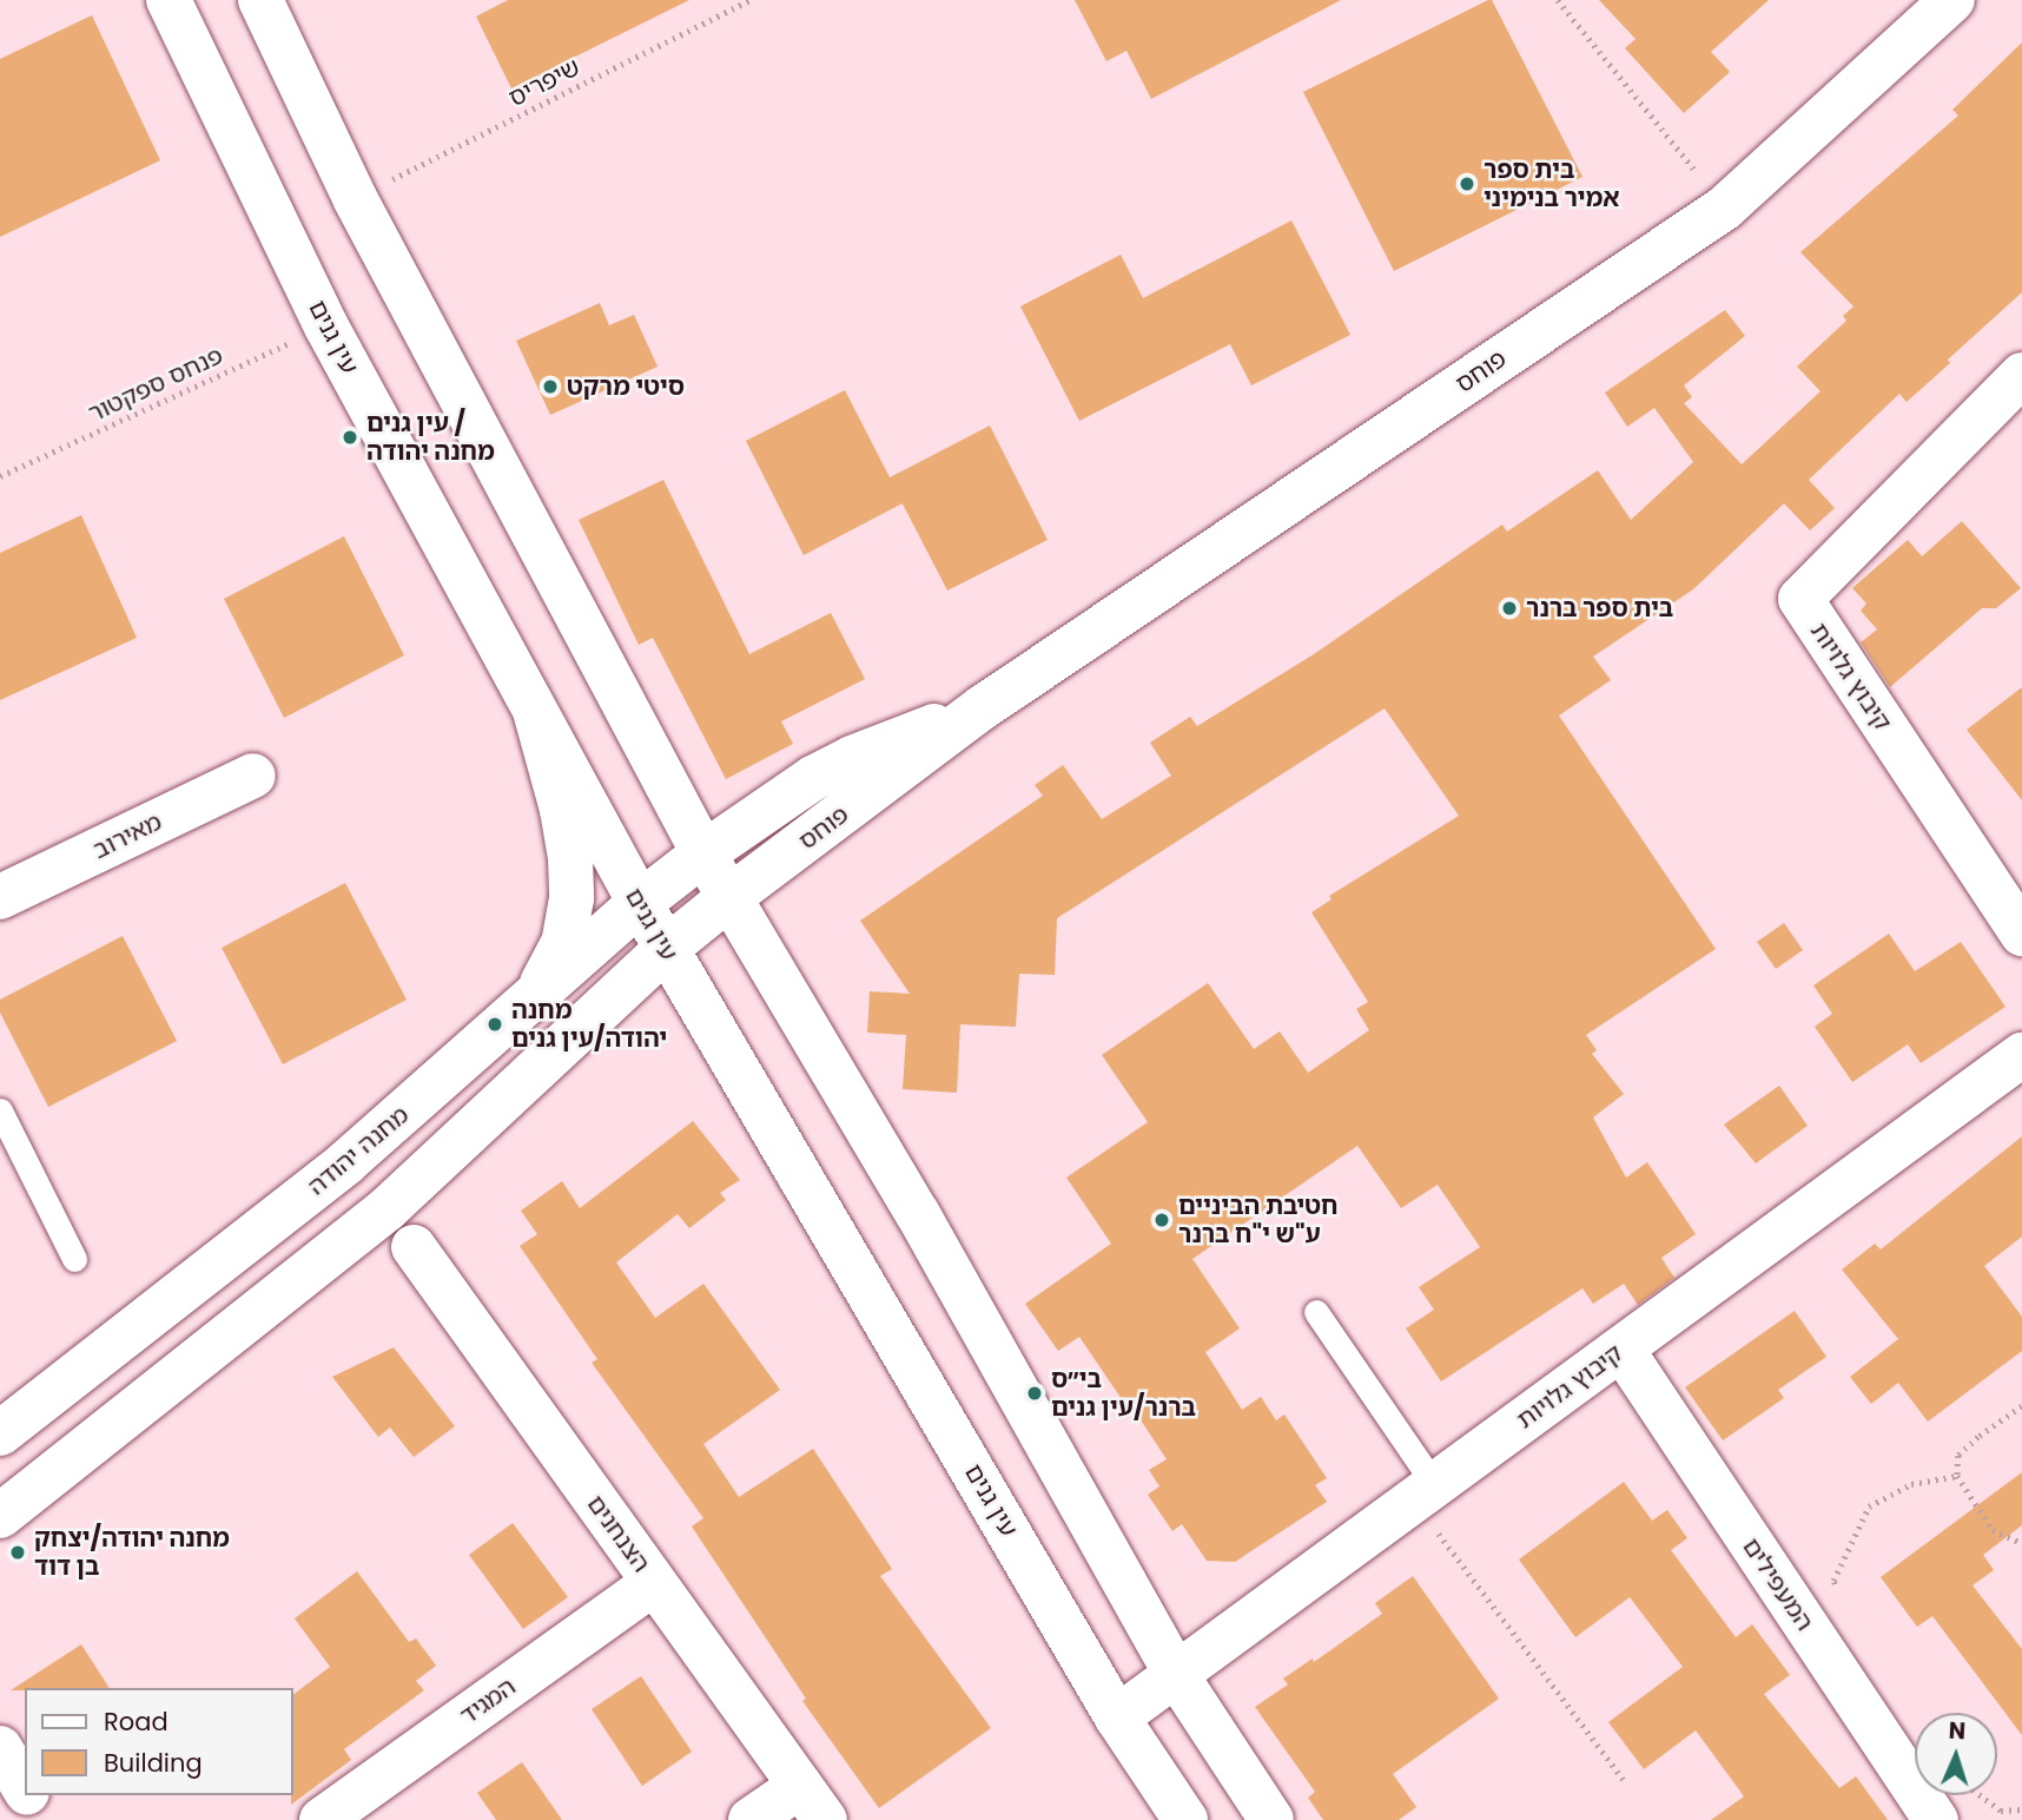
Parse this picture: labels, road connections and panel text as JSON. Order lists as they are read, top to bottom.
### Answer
{
  "streets": {
    "street": [
      "עין גנים",
      "פוחס",
      "קיבוץ גלויות",
      "מאירוב",
      "מחנה יהודה",
      "הצנחנים",
      "המעפילים",
      "המגיד"
    ],
    "path": ["שיפריס", "פנחס ספקטור"]
  },
  "crossings": [
    ["עין גנים", "פוחס"],
    ["עין גנים", "פנחס ספקטור"],
    ["עין גנים", "קיבוץ גלויות"],
    ["עין גנים", "מחנה יהודה"],
    ["פוחס", "מחנה יהודה"],
    ["קיבוץ גלויות", "המעפילים"],
    ["הצנחנים", "המגיד"]
  ],
  "places": [
    "בית ספר אמיר בנימיני",
    "סיטי מרקט",
    "עין גנים / מחנה יהודה",
    "בית ספר ברנר",
    "מחנה יהודה/עין גנים",
    "חטיבת הביניים ע\"ש י\"ח ברנר",
    "בי״ס ברנר/עין גנים",
    "מחנה יהודה/יצחק בן דוד"
  ],
  "legend": ["Road", "Building"],
  "north": "top"
}
